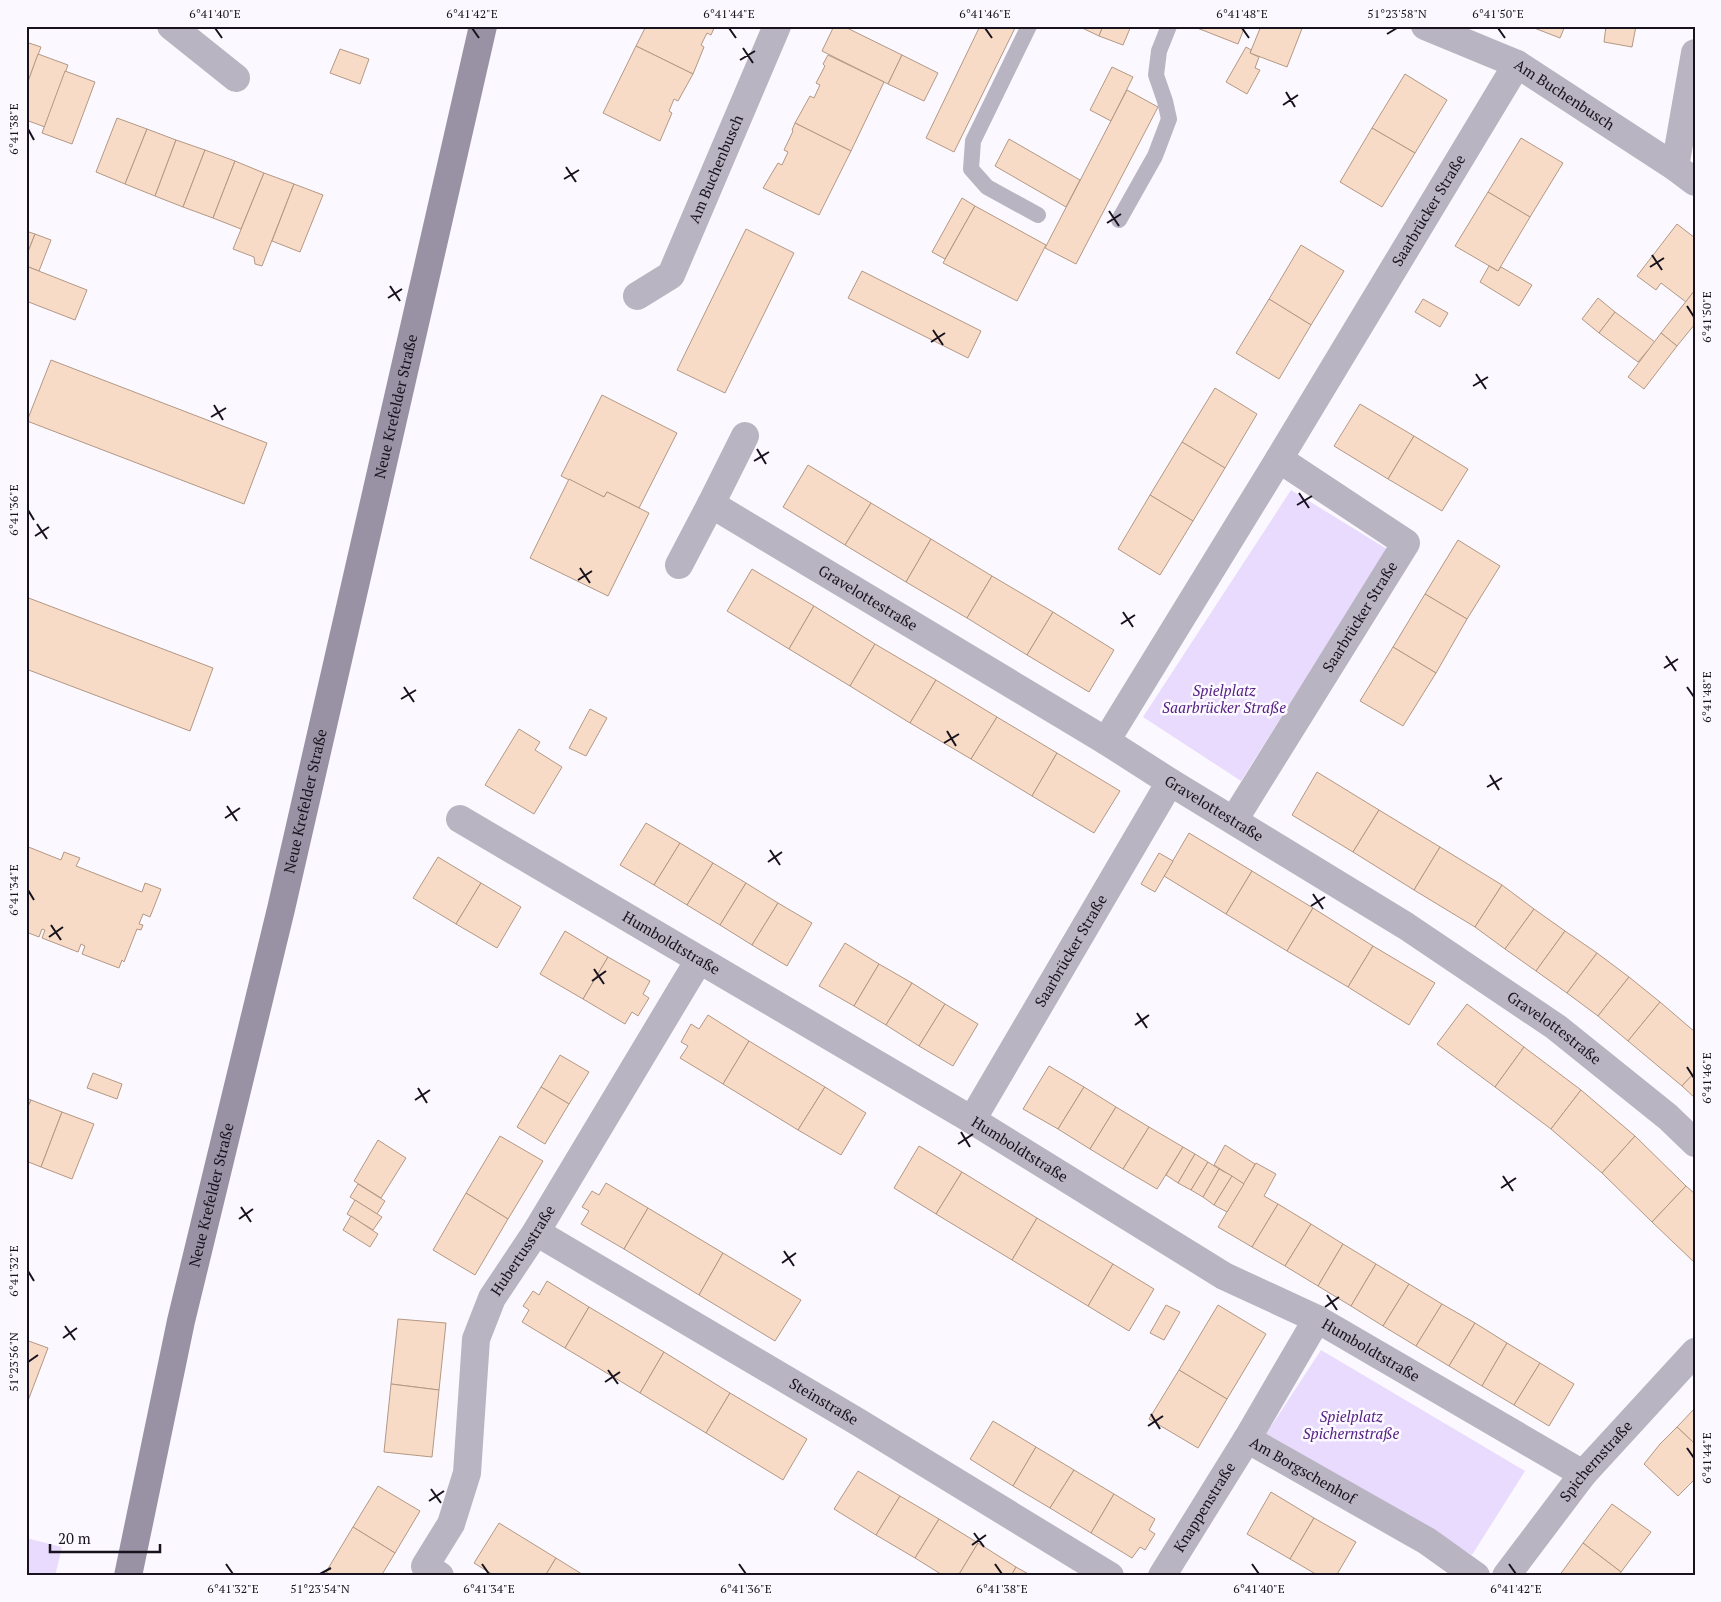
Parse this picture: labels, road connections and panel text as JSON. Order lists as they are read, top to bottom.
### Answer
{
  "streets": {
    "main road": ["Neue Krefelder Straße"],
    "street": [
      "Am Buchenbusch",
      "Saarbrücker Straße",
      "Gravelottestraße",
      "Humboldtstraße",
      "Hubertusstraße",
      "Steinstraße",
      "Spichernstraße",
      "Am Borgschenhof",
      "Knappenstraße"
    ]
  },
  "crossings": [
    ["Am Buchenbusch", "Saarbrücker Straße"],
    ["Saarbrücker Straße", "Gravelottestraße"],
    ["Saarbrücker Straße", "Humboldtstraße"],
    ["Humboldtstraße", "Hubertusstraße"],
    ["Humboldtstraße", "Spichernstraße"],
    ["Humboldtstraße", "Am Borgschenhof"],
    ["Hubertusstraße", "Steinstraße"],
    ["Am Borgschenhof", "Knappenstraße"]
  ],
  "parks": ["Spielplatz Saarbrücker Straße", "Spielplatz Spichernstraße"],
  "scale_bar": "20 m",
  "coordinates": [
    "6°41'40\"E",
    "6°41'42\"E",
    "6°41'44\"E",
    "6°41'46\"E",
    "6°41'48\"E",
    "51°23'58\"N",
    "6°41'50\"E",
    "6°41'38\"E",
    "6°41'36\"E",
    "6°41'34\"E",
    "6°41'32\"E",
    "51°23'56\"N",
    "51°23'54\"N"
  ]
}
